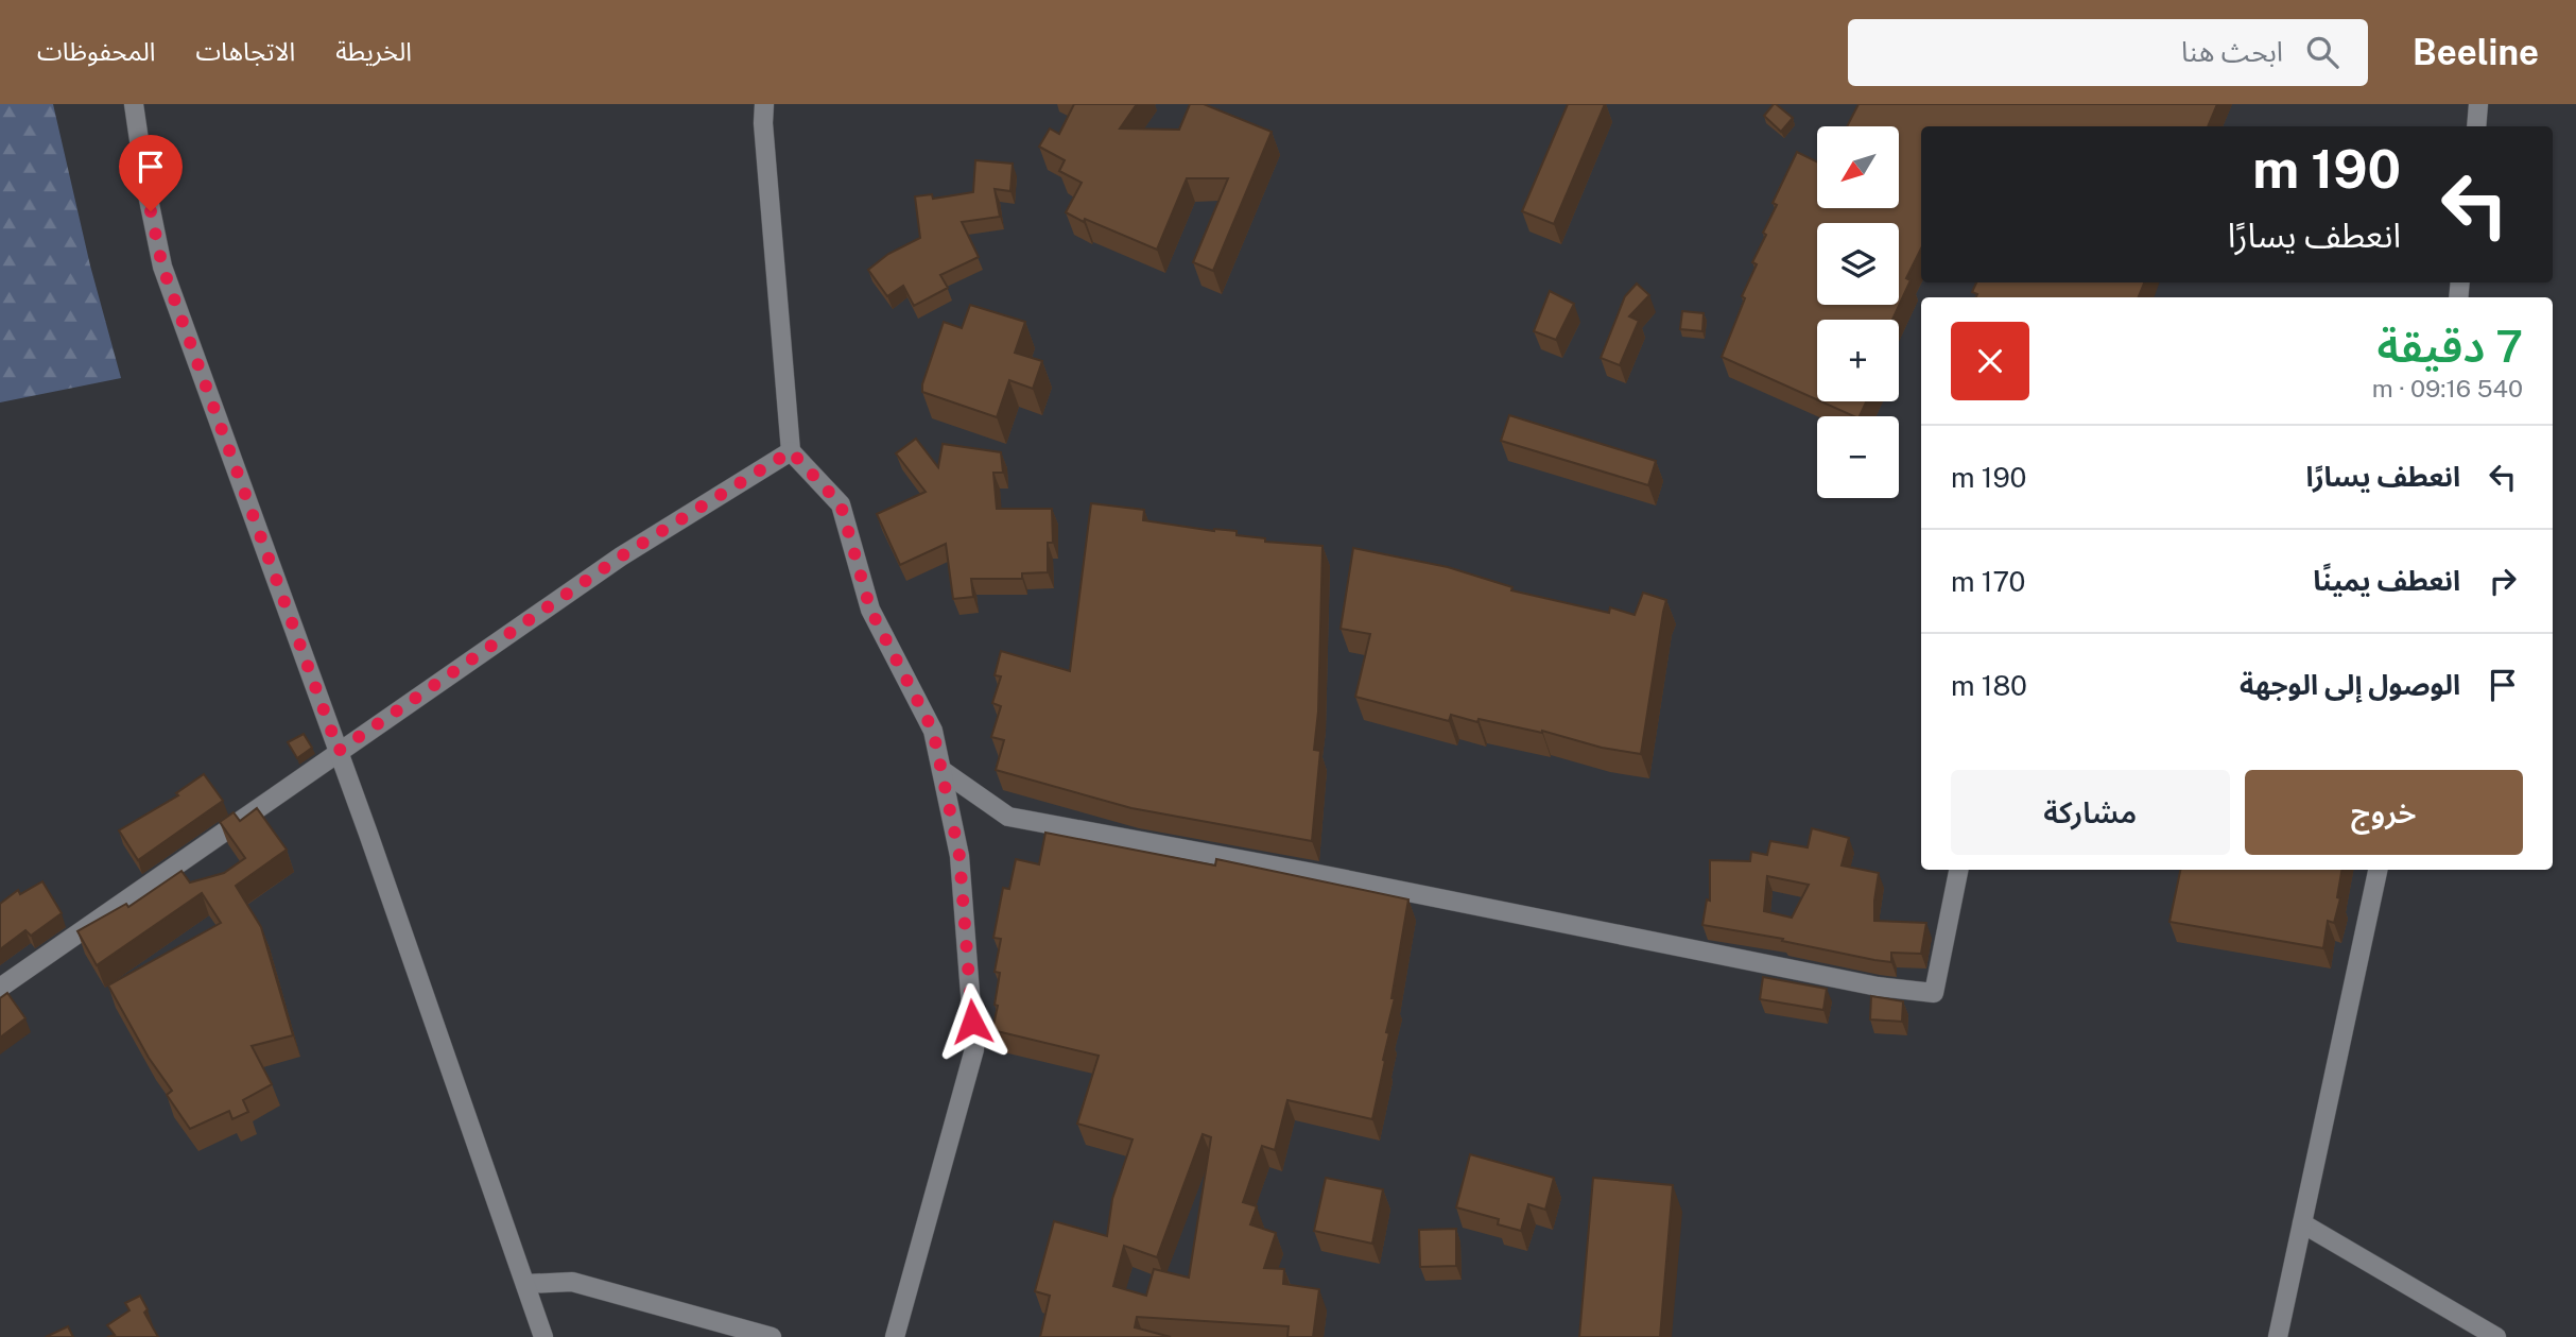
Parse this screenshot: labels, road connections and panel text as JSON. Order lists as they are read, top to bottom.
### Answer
{
  "north": "bottom left",
  "page": {
    "header": "Beeline",
    "search": "ابحث هنا",
    "nav": ["الخريطة", "الاتجاهات", "المحفوظات"],
    "map_buttons": ["+", "−"],
    "turn": ["190 m", "انعطف يسارًا"],
    "heading": ["7 دقيقة", "540 m · 09:16"],
    "list": [
      {
        "name": "انعطف يسارًا",
        "value": "190 m"
      },
      {
        "name": "انعطف يمينًا",
        "value": "170 m"
      },
      {
        "name": "الوصول إلى الوجهة",
        "value": "180 m"
      }
    ],
    "buttons": ["خروج", "مشاركة"]
  }
}
